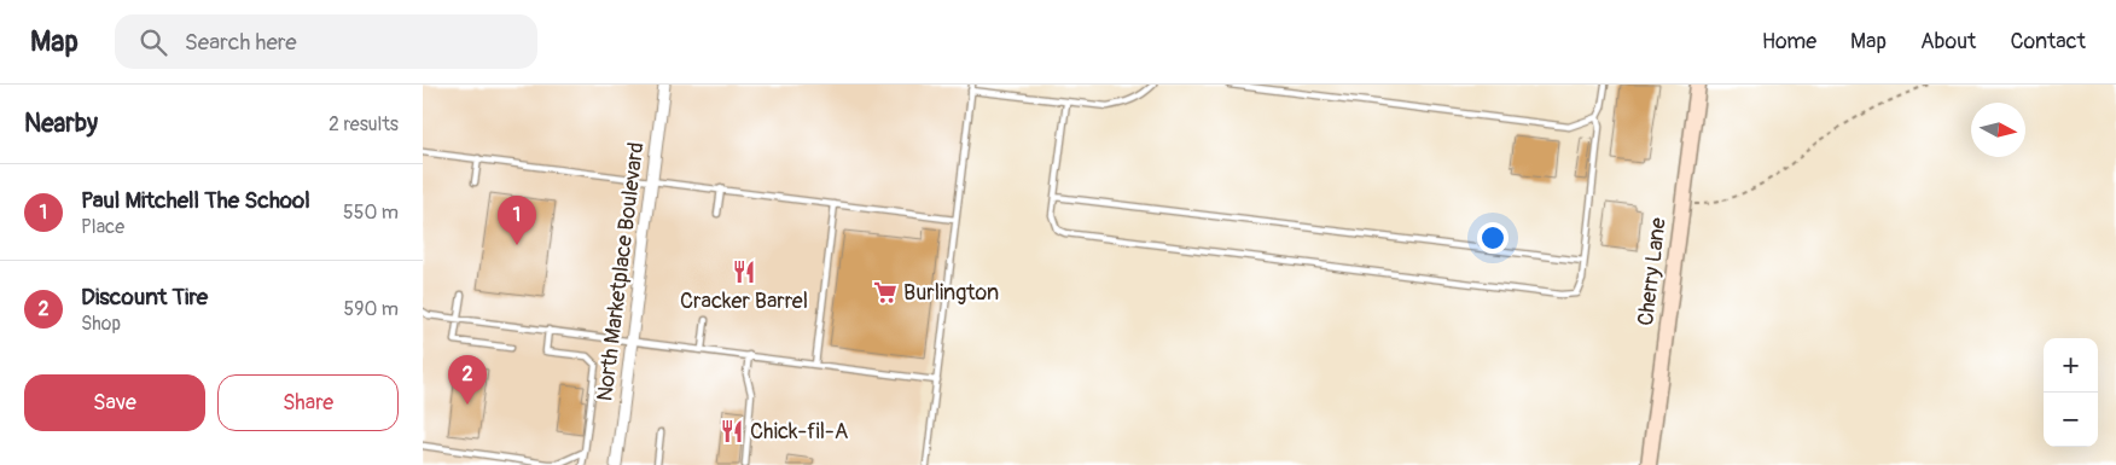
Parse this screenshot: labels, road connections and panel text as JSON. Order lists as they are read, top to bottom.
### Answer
{
  "streets": {
    "main road": ["Cherry Lane"],
    "street": ["North Marketplace Boulevard"]
  },
  "places": {
    "restaurant": ["Cracker Barrel", "Chick-fil-A"],
    "supermarket": ["Burlington"]
  },
  "north": "right",
  "page": {
    "header": "Map",
    "search": "Search here",
    "nav": [
      "Home",
      "Map",
      "About",
      "Contact"
    ],
    "heading": ["Nearby", "2 results"],
    "list": [
      {
        "mark": "1",
        "name": "Paul Mitchell The School",
        "note": "Place",
        "value": "550 m"
      },
      {
        "mark": "2",
        "name": "Discount Tire",
        "note": "Shop",
        "value": "590 m"
      }
    ],
    "pins": ["1", "2"],
    "map_buttons": ["+", "−"],
    "buttons": ["Save", "Share"]
  }
}
